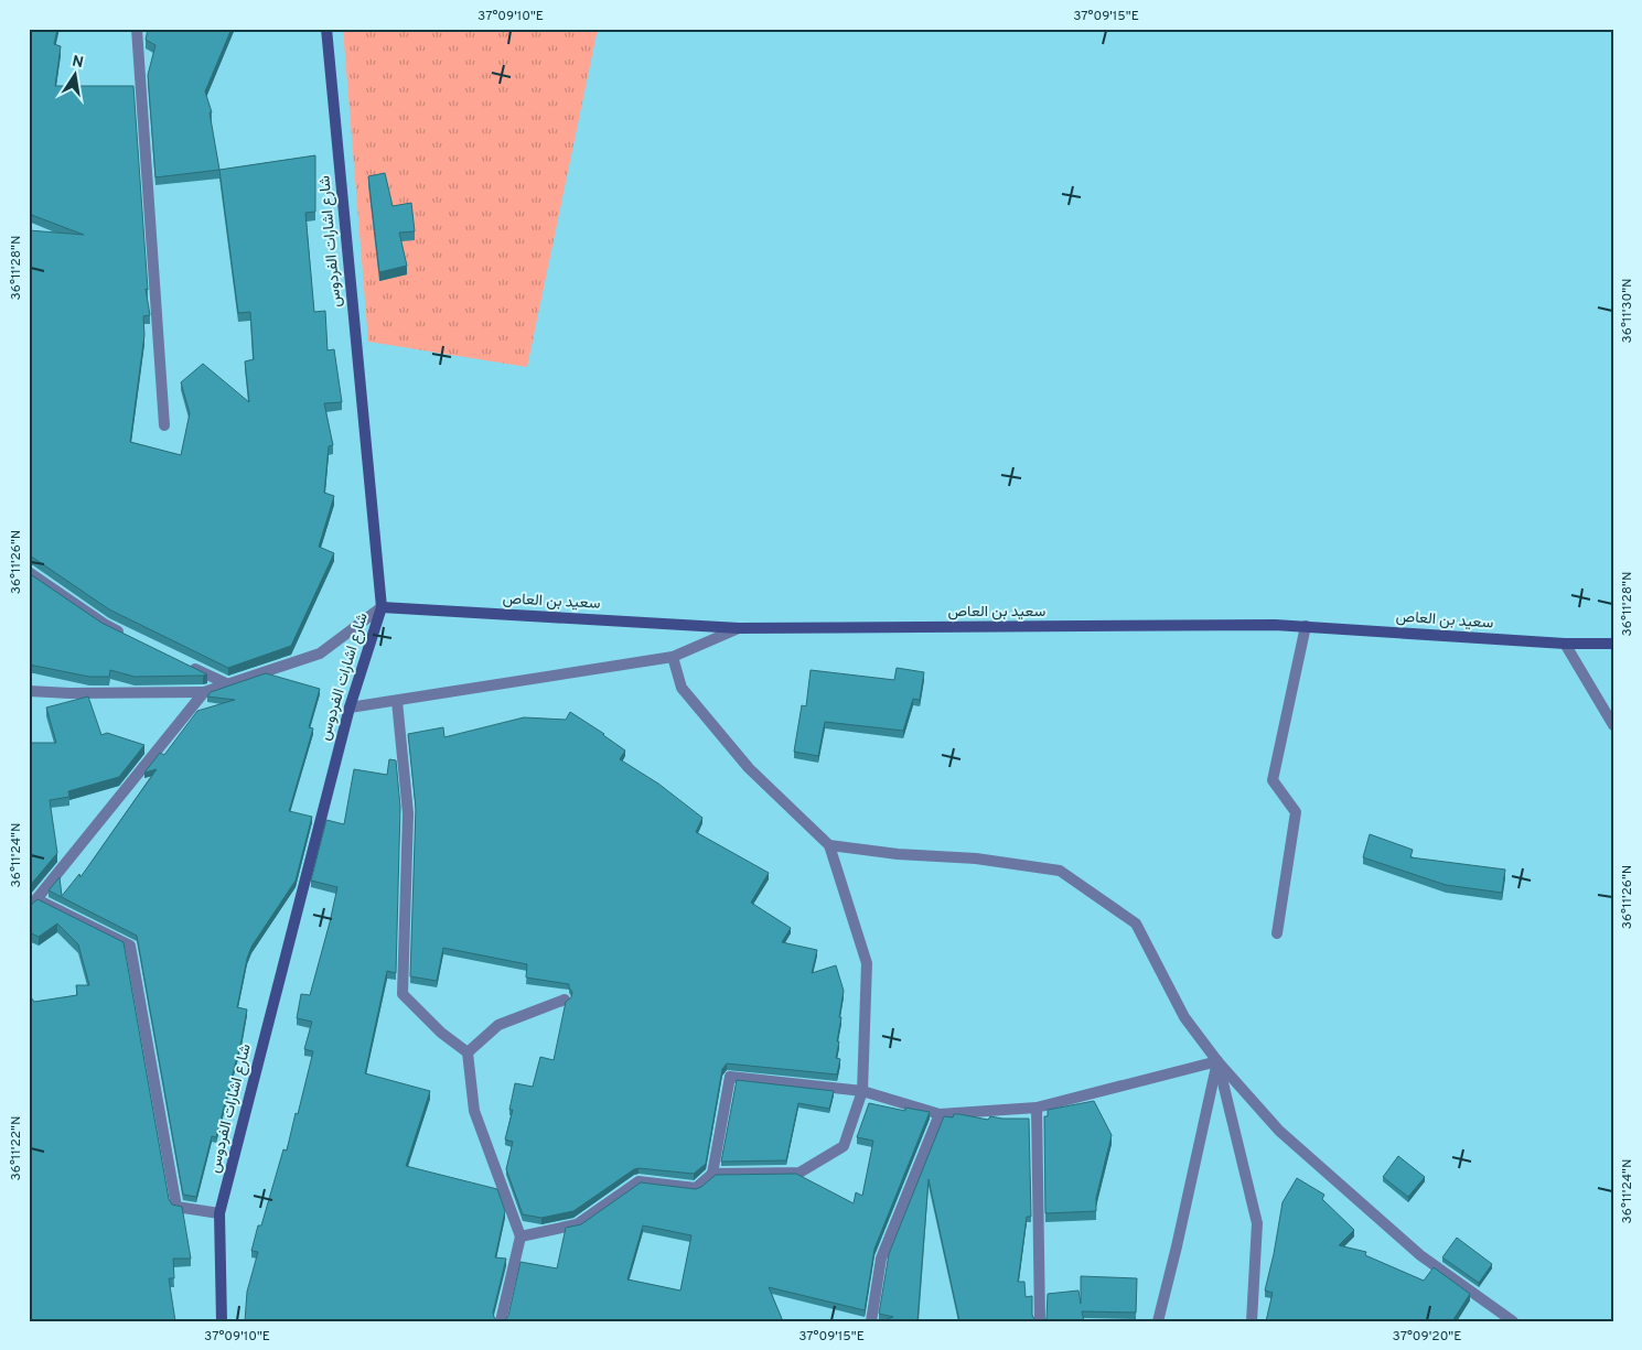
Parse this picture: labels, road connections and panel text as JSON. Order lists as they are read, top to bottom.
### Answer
{
  "streets": {
    "street": ["شارع اشارات الفردوس", "سعيد بن العاص"]
  },
  "crossings": [
    ["شارع اشارات الفردوس", "سعيد بن العاص"]
  ],
  "north": "top",
  "coordinates": [
    "37°09'10\"E",
    "37°09'15\"E",
    "36°11'28\"N",
    "36°11'30\"N",
    "36°11'26\"N",
    "36°11'24\"N",
    "36°11'22\"N",
    "37°09'20\"E"
  ]
}
